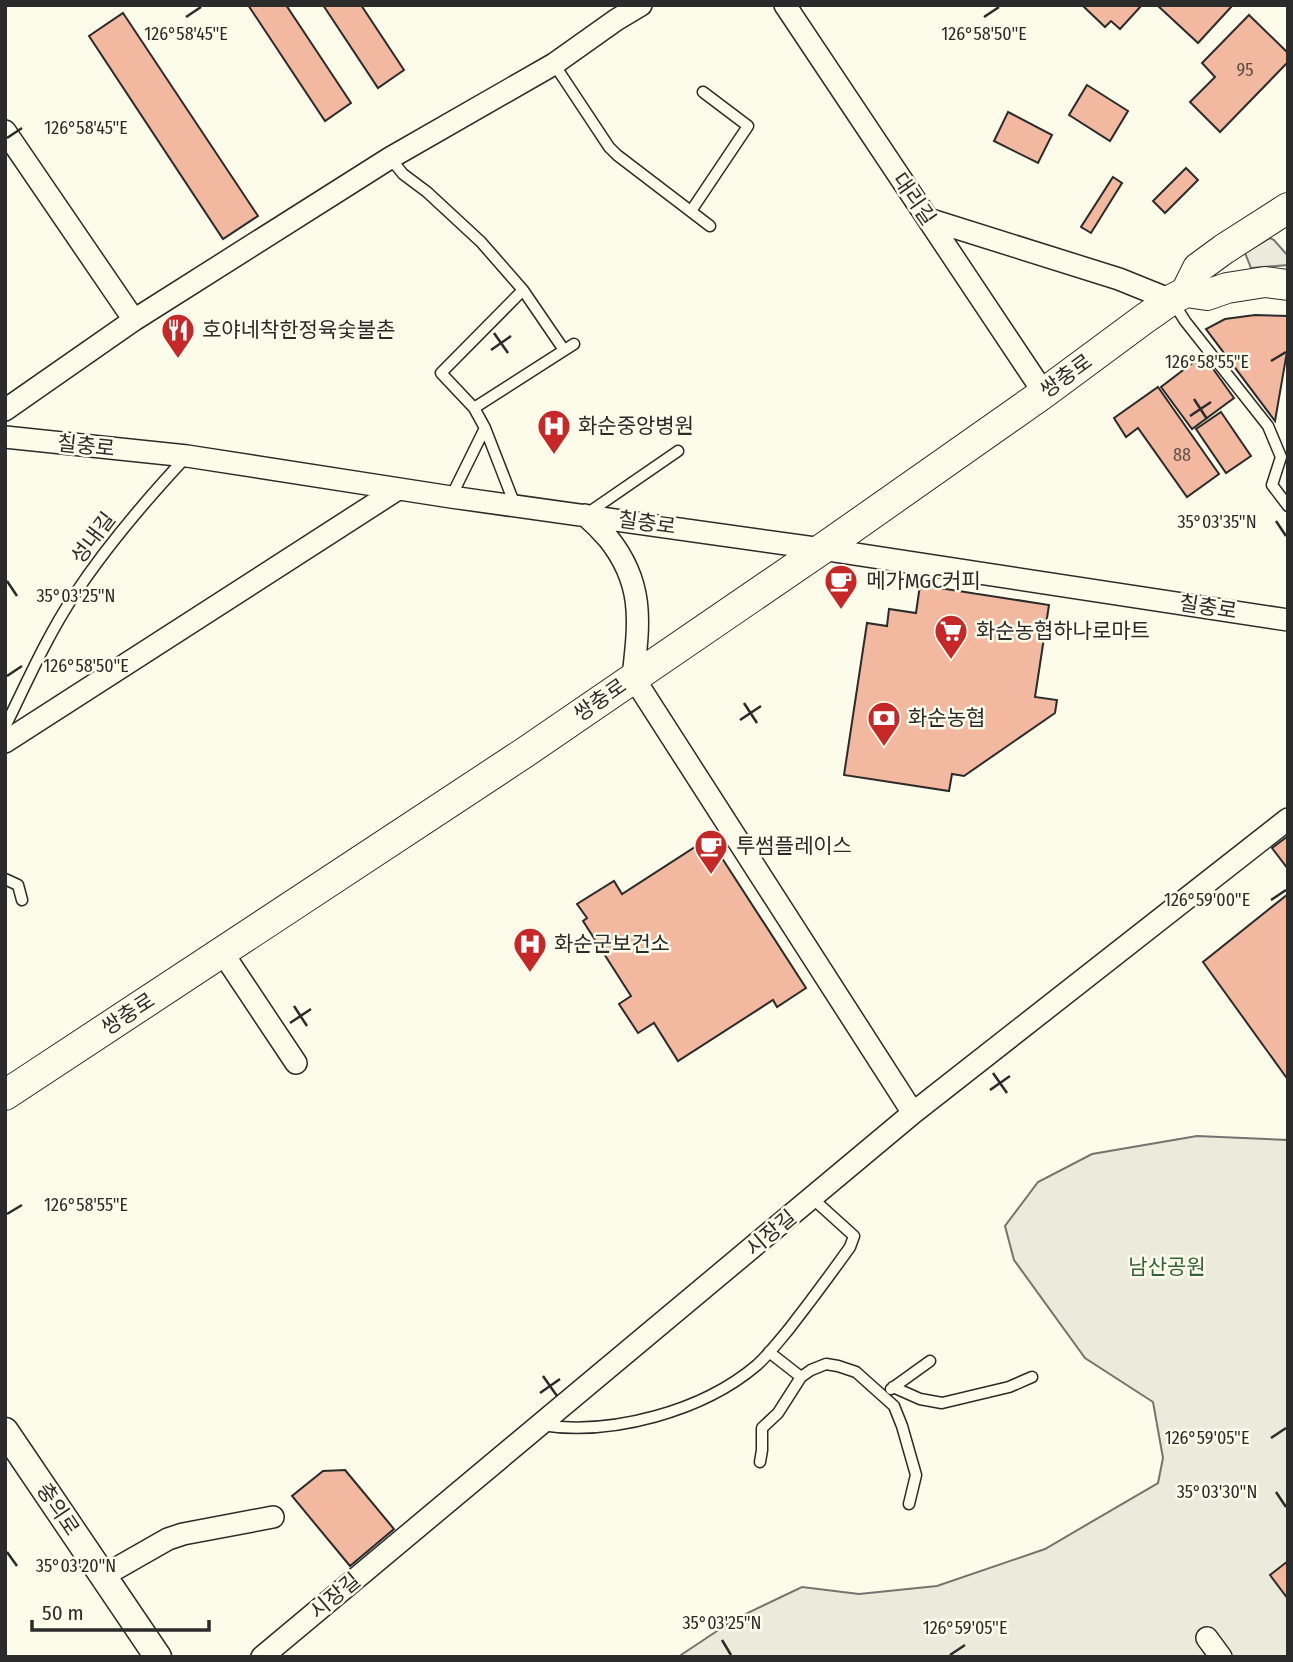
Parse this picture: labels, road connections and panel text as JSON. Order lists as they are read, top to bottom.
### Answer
{
  "streets": {
    "main road": ["쌍충로"],
    "street": [
      "대리길",
      "칠충로",
      "시장길",
      "충의로"
    ],
    "lane": ["성내길"]
  },
  "crossings": [
    ["대리길", "쌍충로"],
    ["쌍충로", "칠충로"],
    ["칠충로", "성내길"]
  ],
  "parks": ["남산공원"],
  "places": {
    "restaurant": ["호야네착한정육숯불촌"],
    "hospital": ["화순중앙병원", "화순군보건소"],
    "cafe": ["메가MGC커피", "투썸플레이스"],
    "supermarket": ["화순농협하나로마트"],
    "bank": ["화순농협"]
  },
  "house_numbers": ["95", "88"],
  "scale_bar": "50 m",
  "coordinates": [
    "126°58'50\"E",
    "126°58'45\"E",
    "126°58'55\"E",
    "35°03'35\"N",
    "35°03'25\"N",
    "126°59'00\"E",
    "126°59'05\"E",
    "35°03'30\"N",
    "35°03'20\"N"
  ]
}
